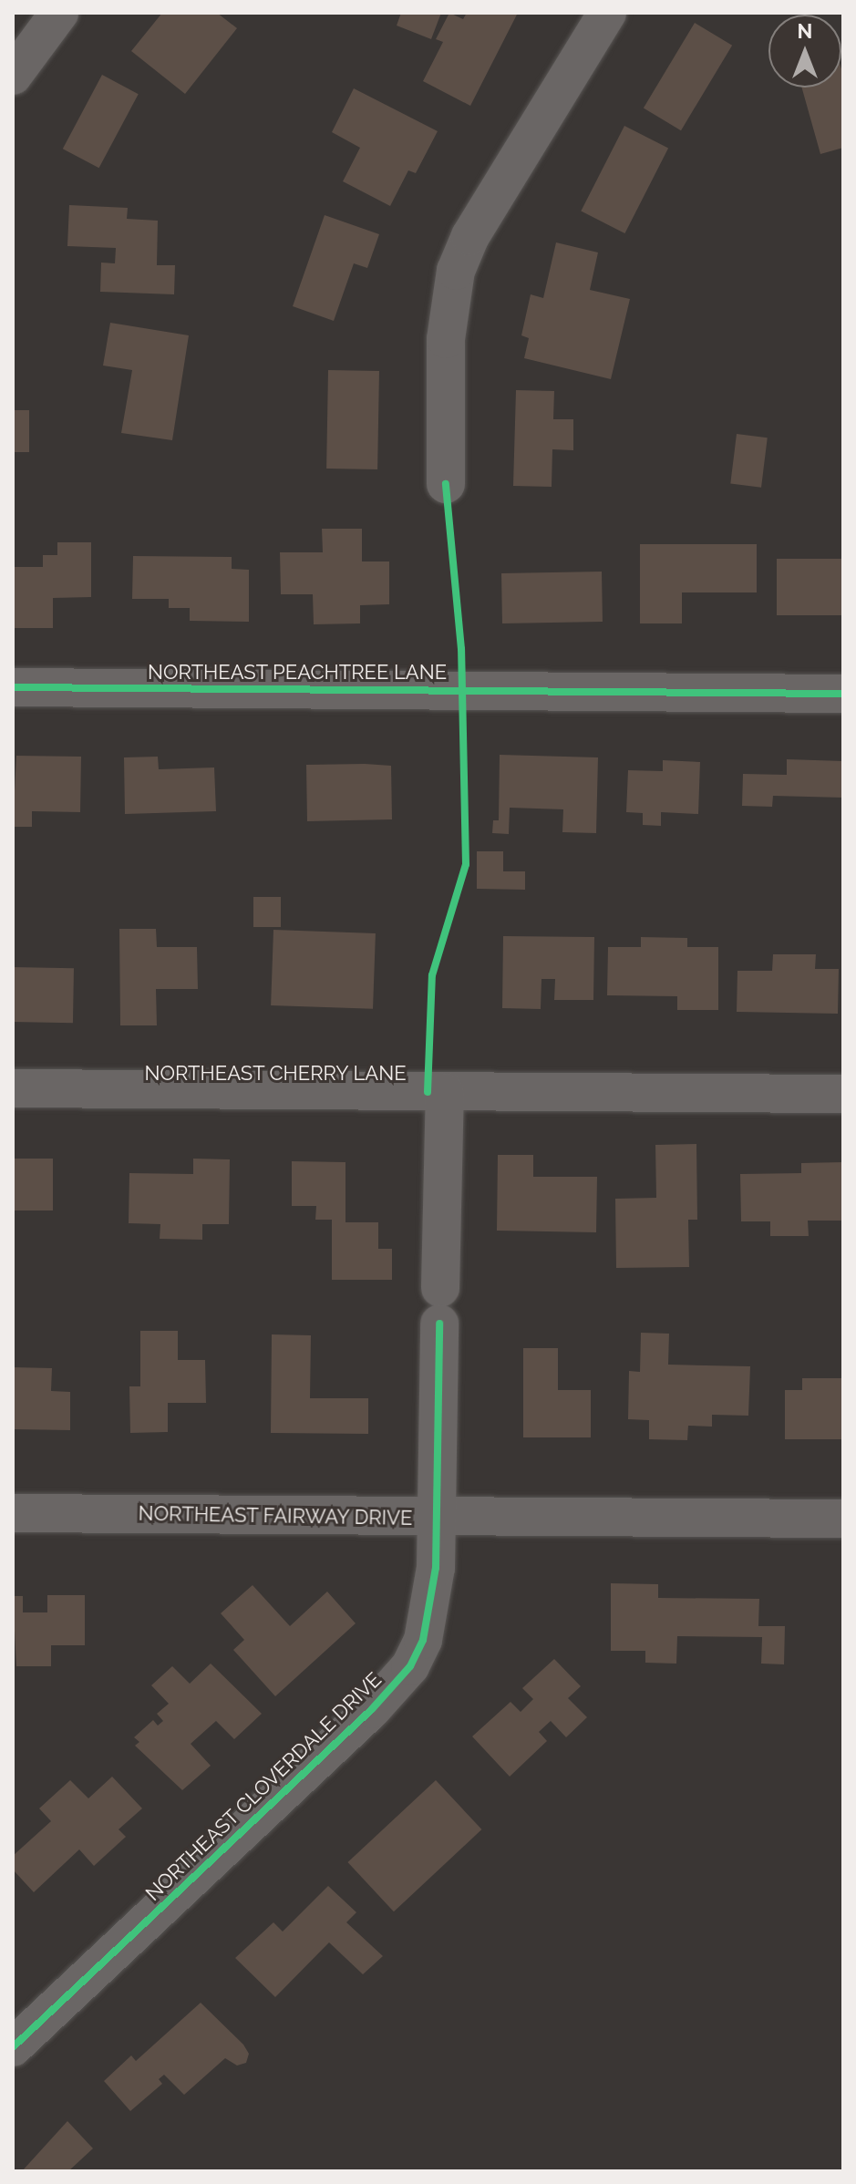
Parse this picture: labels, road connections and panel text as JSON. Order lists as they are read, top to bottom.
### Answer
{
  "streets": {
    "street": [
      "NORTHEAST PEACHTREE LANE",
      "NORTHEAST CHERRY LANE",
      "NORTHEAST FAIRWAY DRIVE",
      "NORTHEAST CLOVERDALE DRIVE"
    ]
  },
  "crossings": [
    ["NORTHEAST CHERRY LANE", "NORTHEAST CLOVERDALE DRIVE"],
    ["NORTHEAST FAIRWAY DRIVE", "NORTHEAST CLOVERDALE DRIVE"]
  ],
  "north": "top"
}
